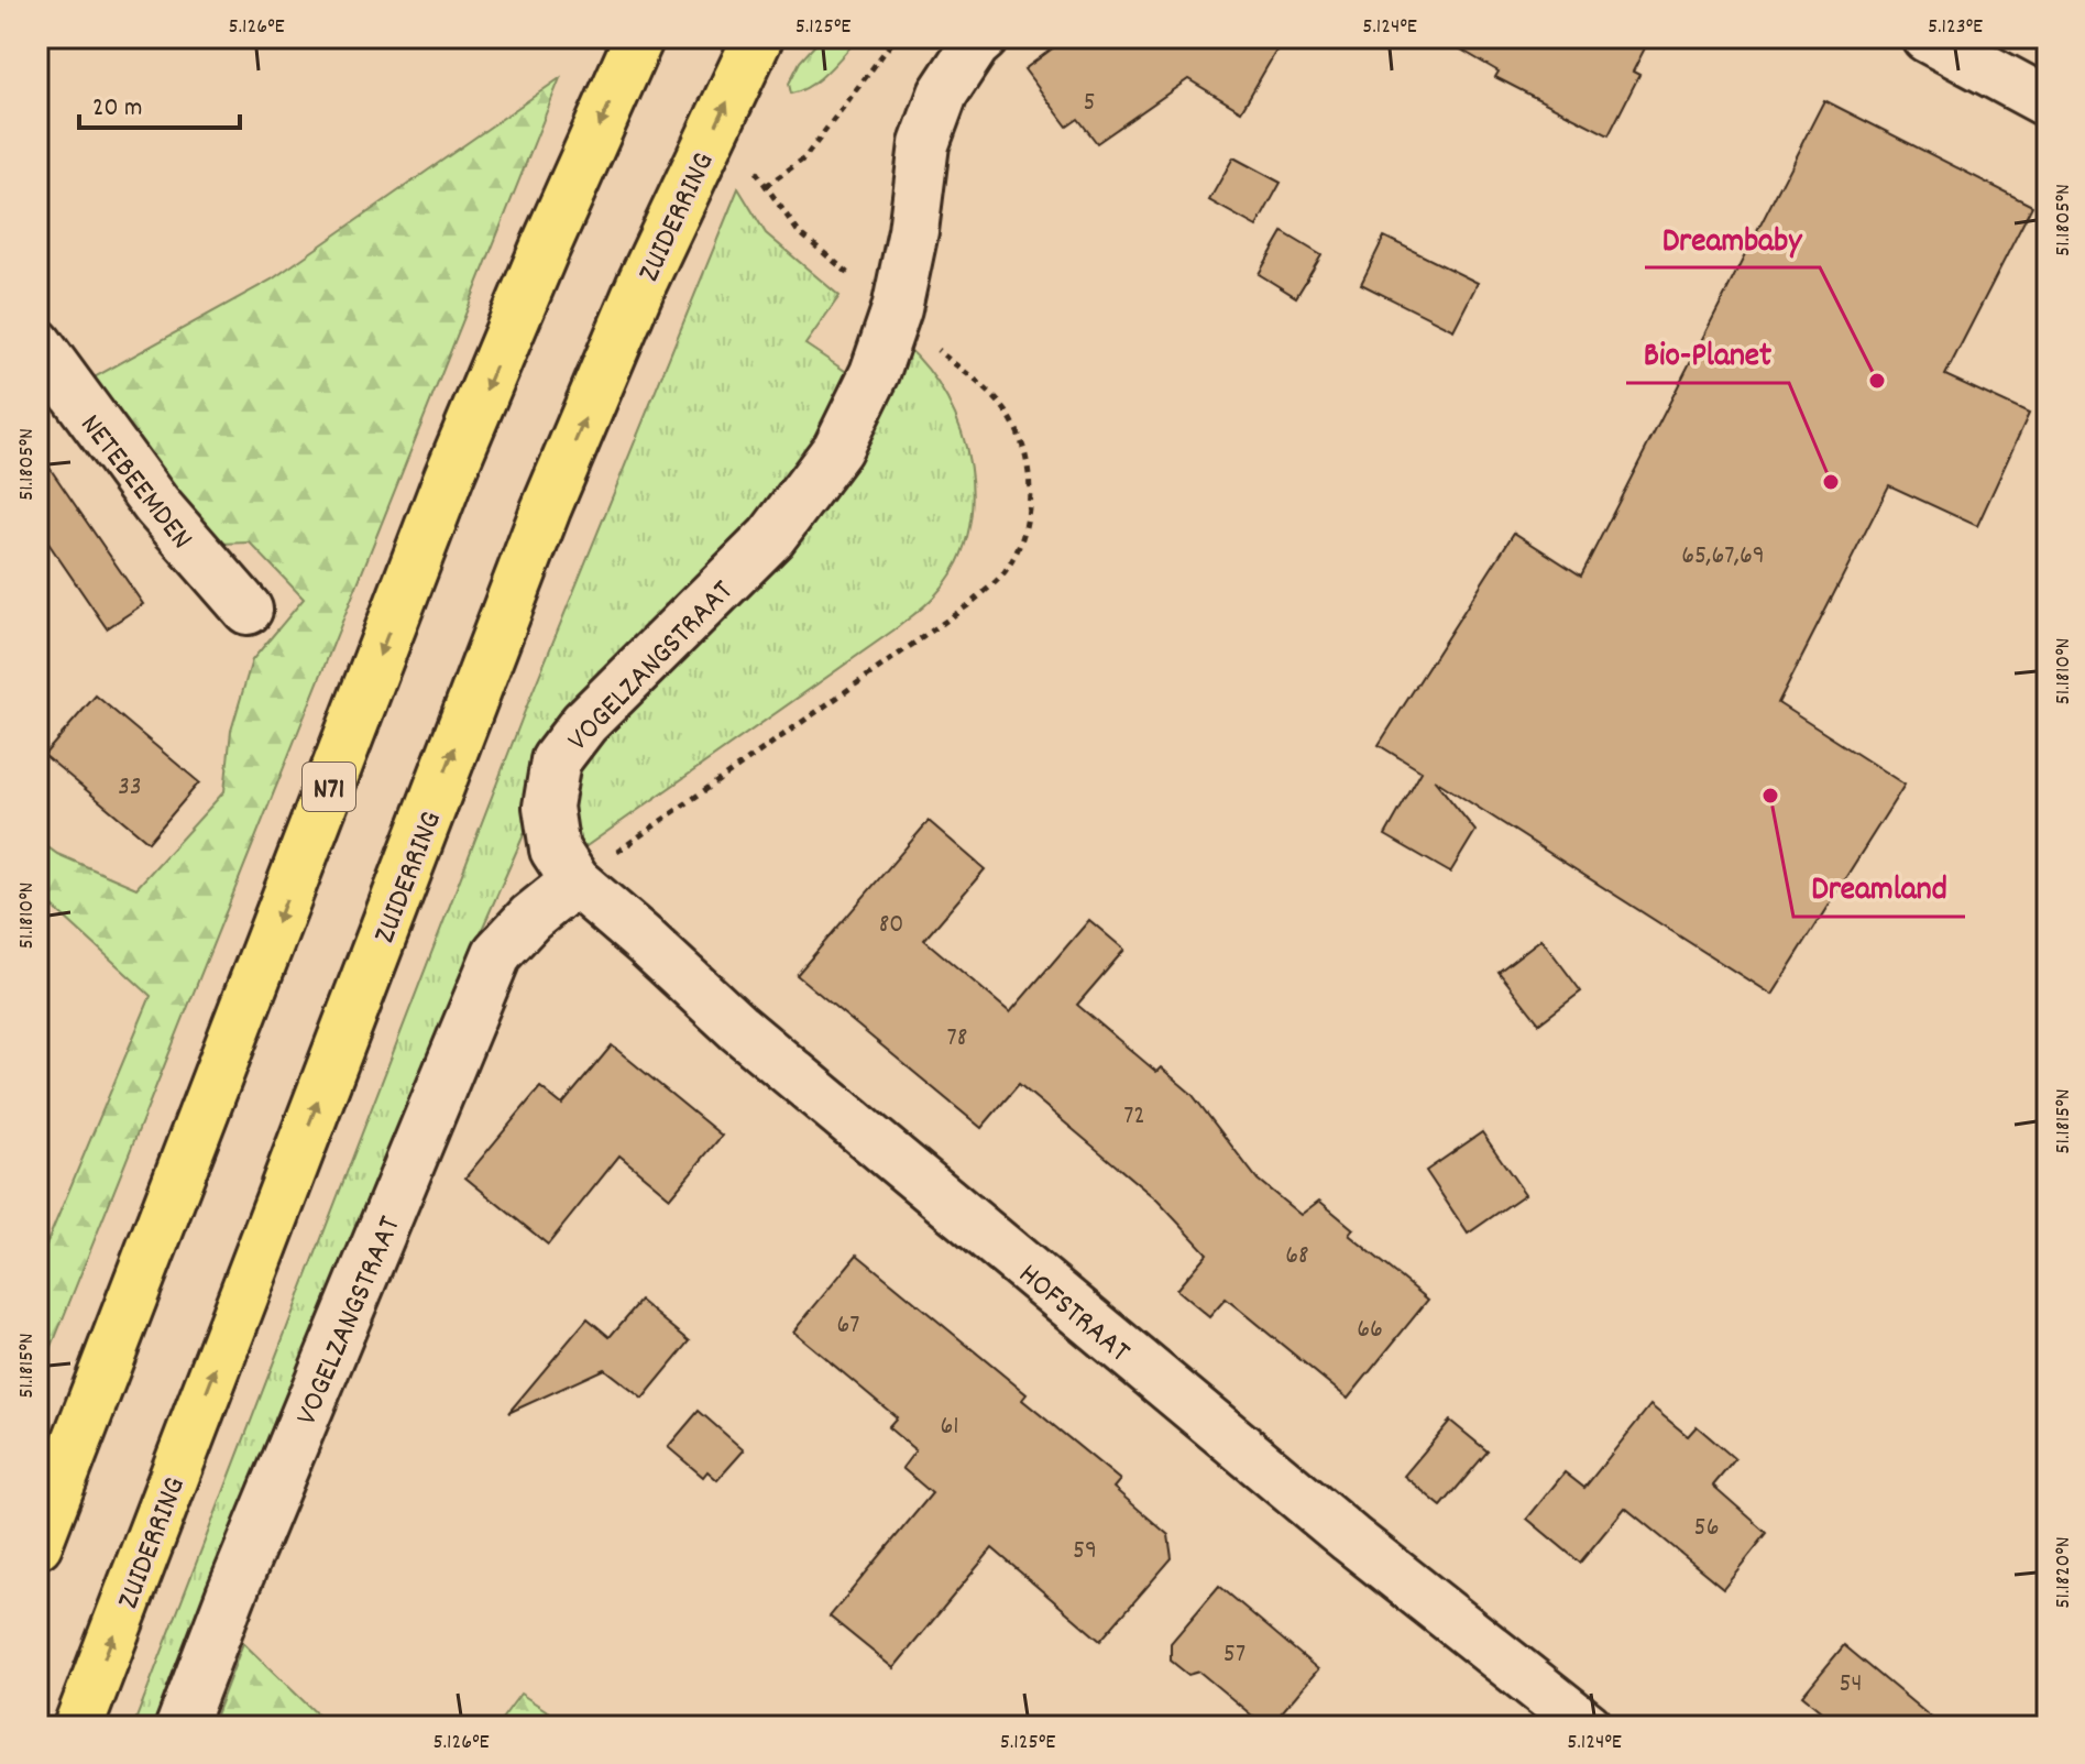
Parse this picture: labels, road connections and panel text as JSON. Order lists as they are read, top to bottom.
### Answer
{
  "streets": {
    "highway": ["ZUIDERRING", "N71"],
    "street": ["NETEBEEMDEN", "VOGELZANGSTRAAT", "HOFSTRAAT"]
  },
  "crossings": [
    ["VOGELZANGSTRAAT", "HOFSTRAAT"]
  ],
  "places": ["Dreambaby", "Bio-Planet", "Dreamland"],
  "house_numbers": [
    "5",
    "65,67,69",
    "33",
    "80",
    "78",
    "72",
    "68",
    "67",
    "66",
    "61",
    "56",
    "59",
    "57",
    "54"
  ],
  "scale_bar": "20 m",
  "coordinates": [
    "5.126°E",
    "5.125°E",
    "5.124°E",
    "5.123°E",
    "51.1805°N",
    "51.1810°N",
    "51.1815°N",
    "51.1820°N"
  ]
}
